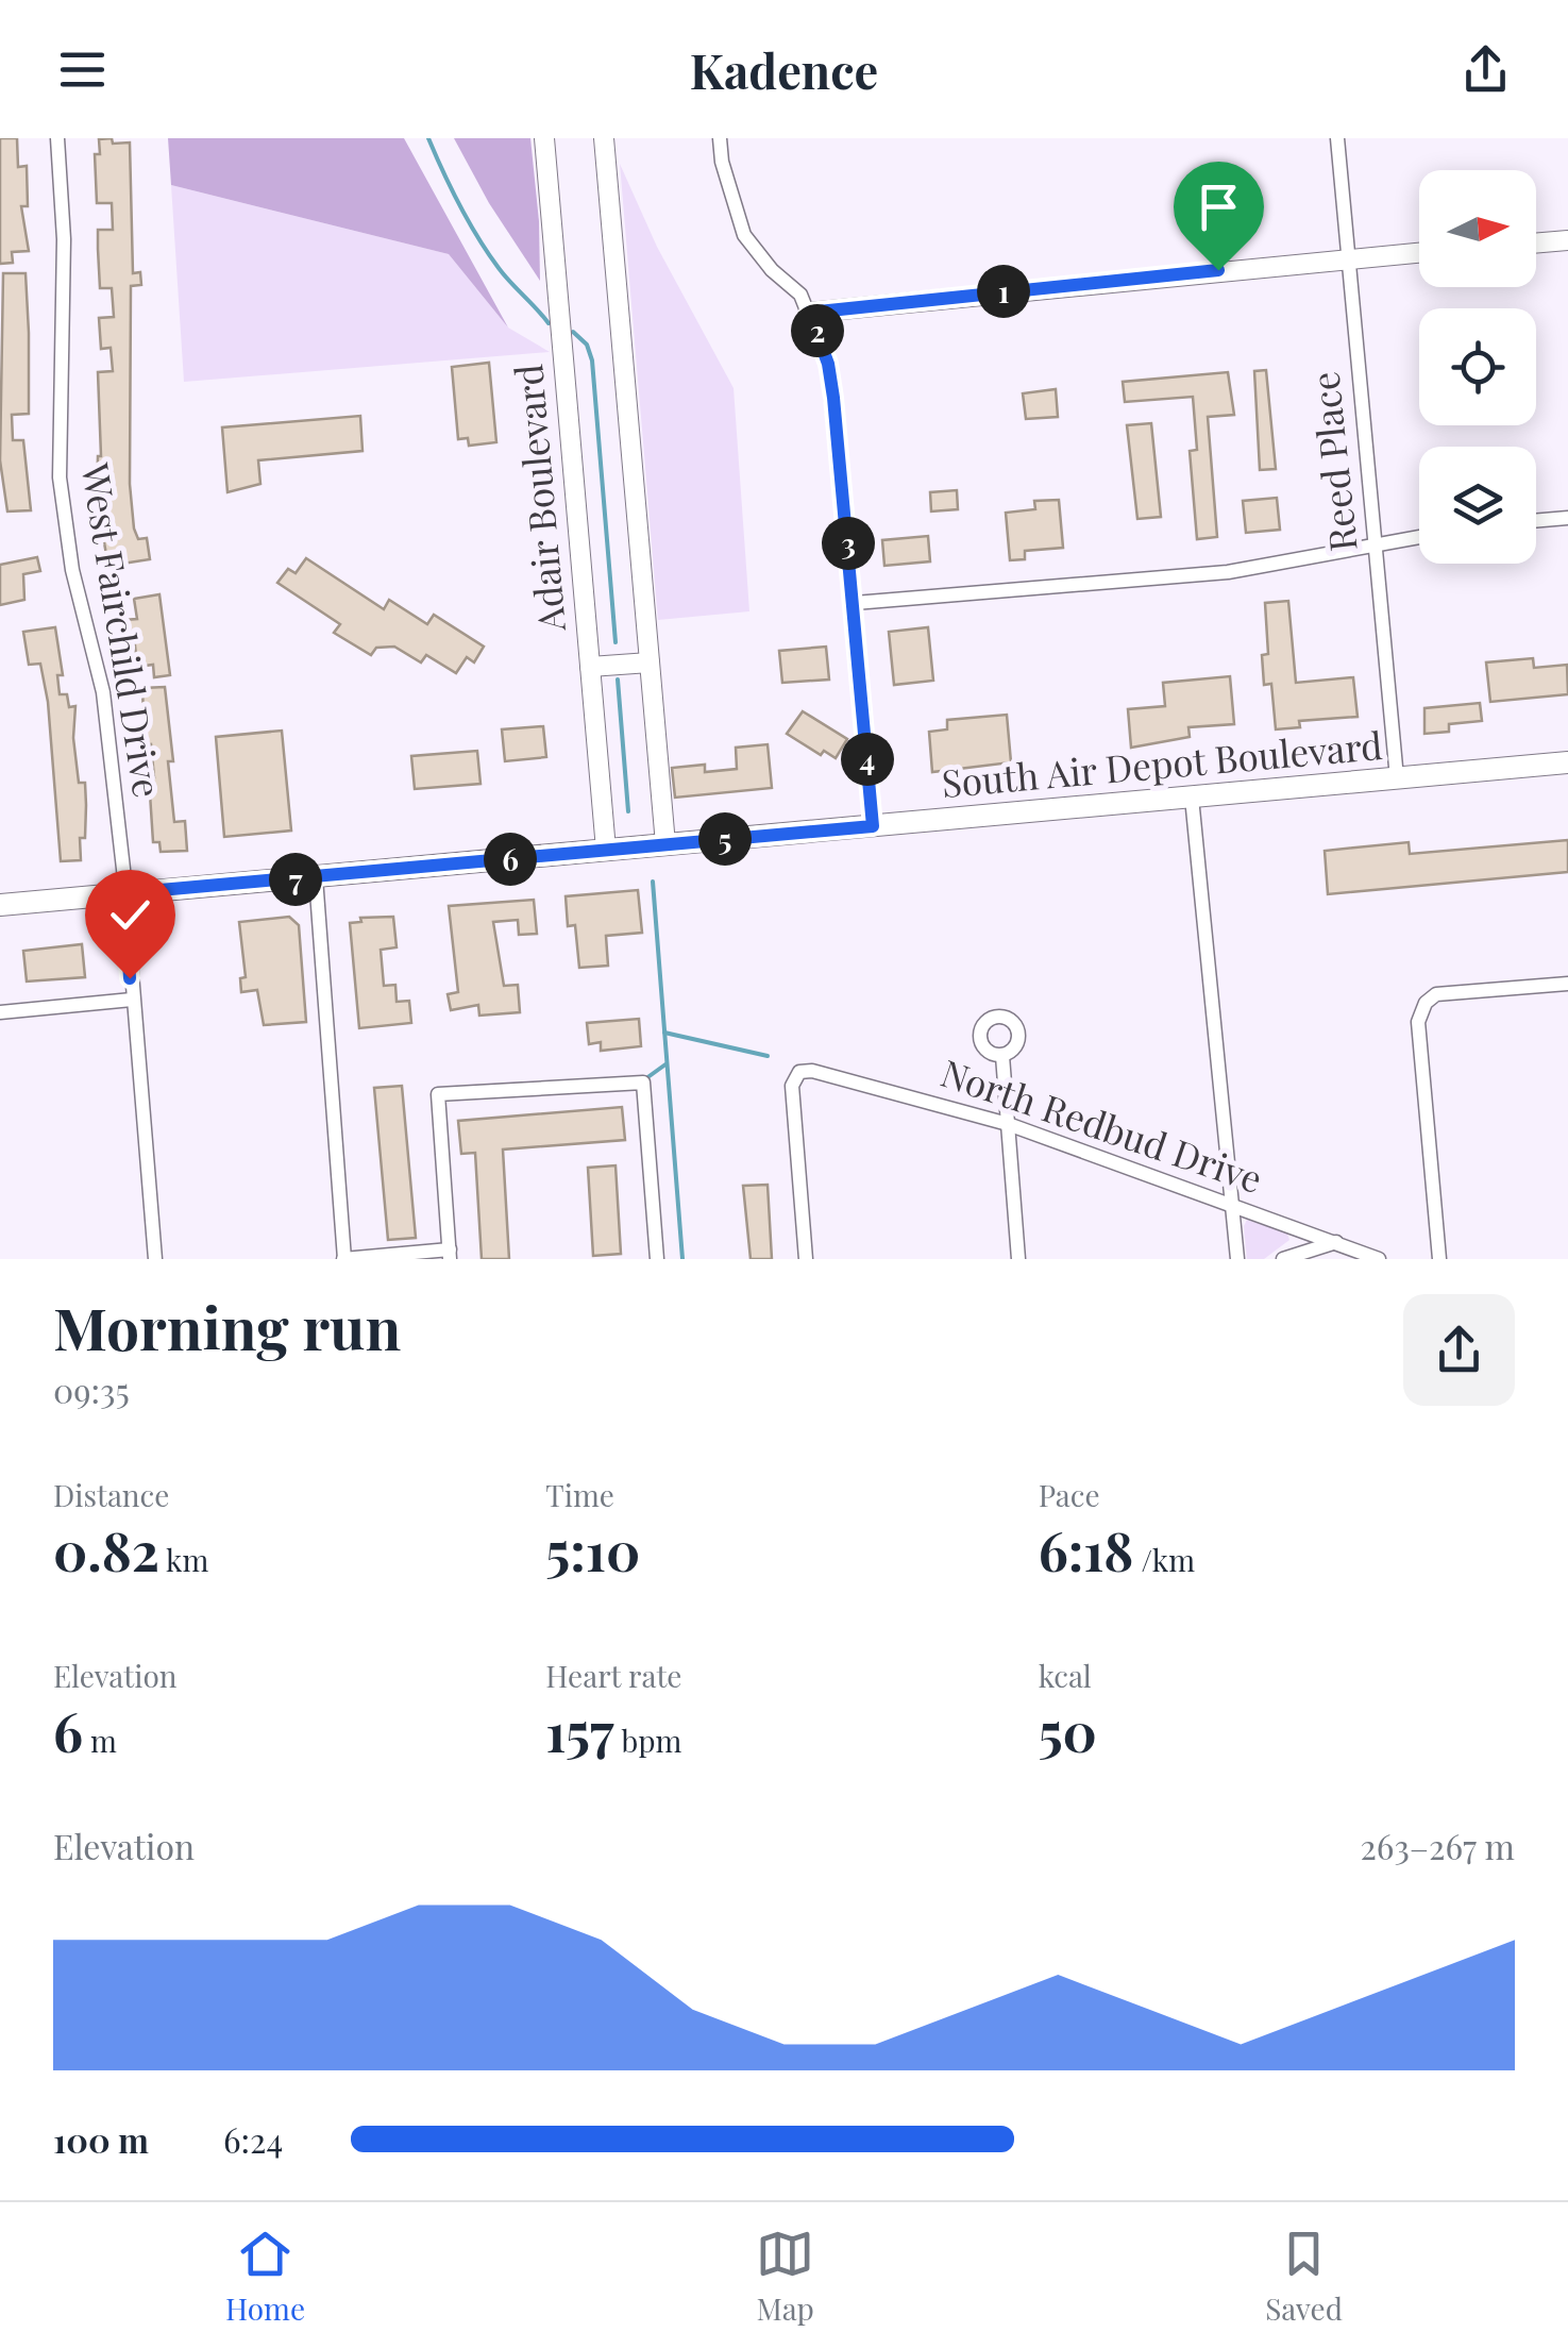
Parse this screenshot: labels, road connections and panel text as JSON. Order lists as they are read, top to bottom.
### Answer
{
  "streets": {
    "main road": ["South Air Depot Boulevard"],
    "street": [
      "Reed Place",
      "Adair Boulevard",
      "West Fairchild Drive",
      "North Redbud Drive"
    ]
  },
  "crossings": [
    ["Reed Place", "South Air Depot Boulevard"],
    ["Adair Boulevard", "South Air Depot Boulevard"],
    ["West Fairchild Drive", "South Air Depot Boulevard"]
  ],
  "north": "right",
  "page": {
    "header": "Kadence",
    "pins": [
      "1",
      "2",
      "3",
      "4",
      "5",
      "6",
      "7"
    ],
    "heading": ["Morning run", "09:35"],
    "stats": [
      ["Distance", "0.82 km"],
      ["Time", "5:10"],
      ["Pace", "6:18 /km"],
      ["Elevation", "6 m"],
      ["Heart rate", "157 bpm"],
      ["kcal", "50"]
    ],
    "chart": ["Elevation", "263–267 m"],
    "list": [
      {
        "name": "100 m",
        "note": "6:24"
      }
    ],
    "tabs": ["Home", "Map", "Saved"]
  }
}
